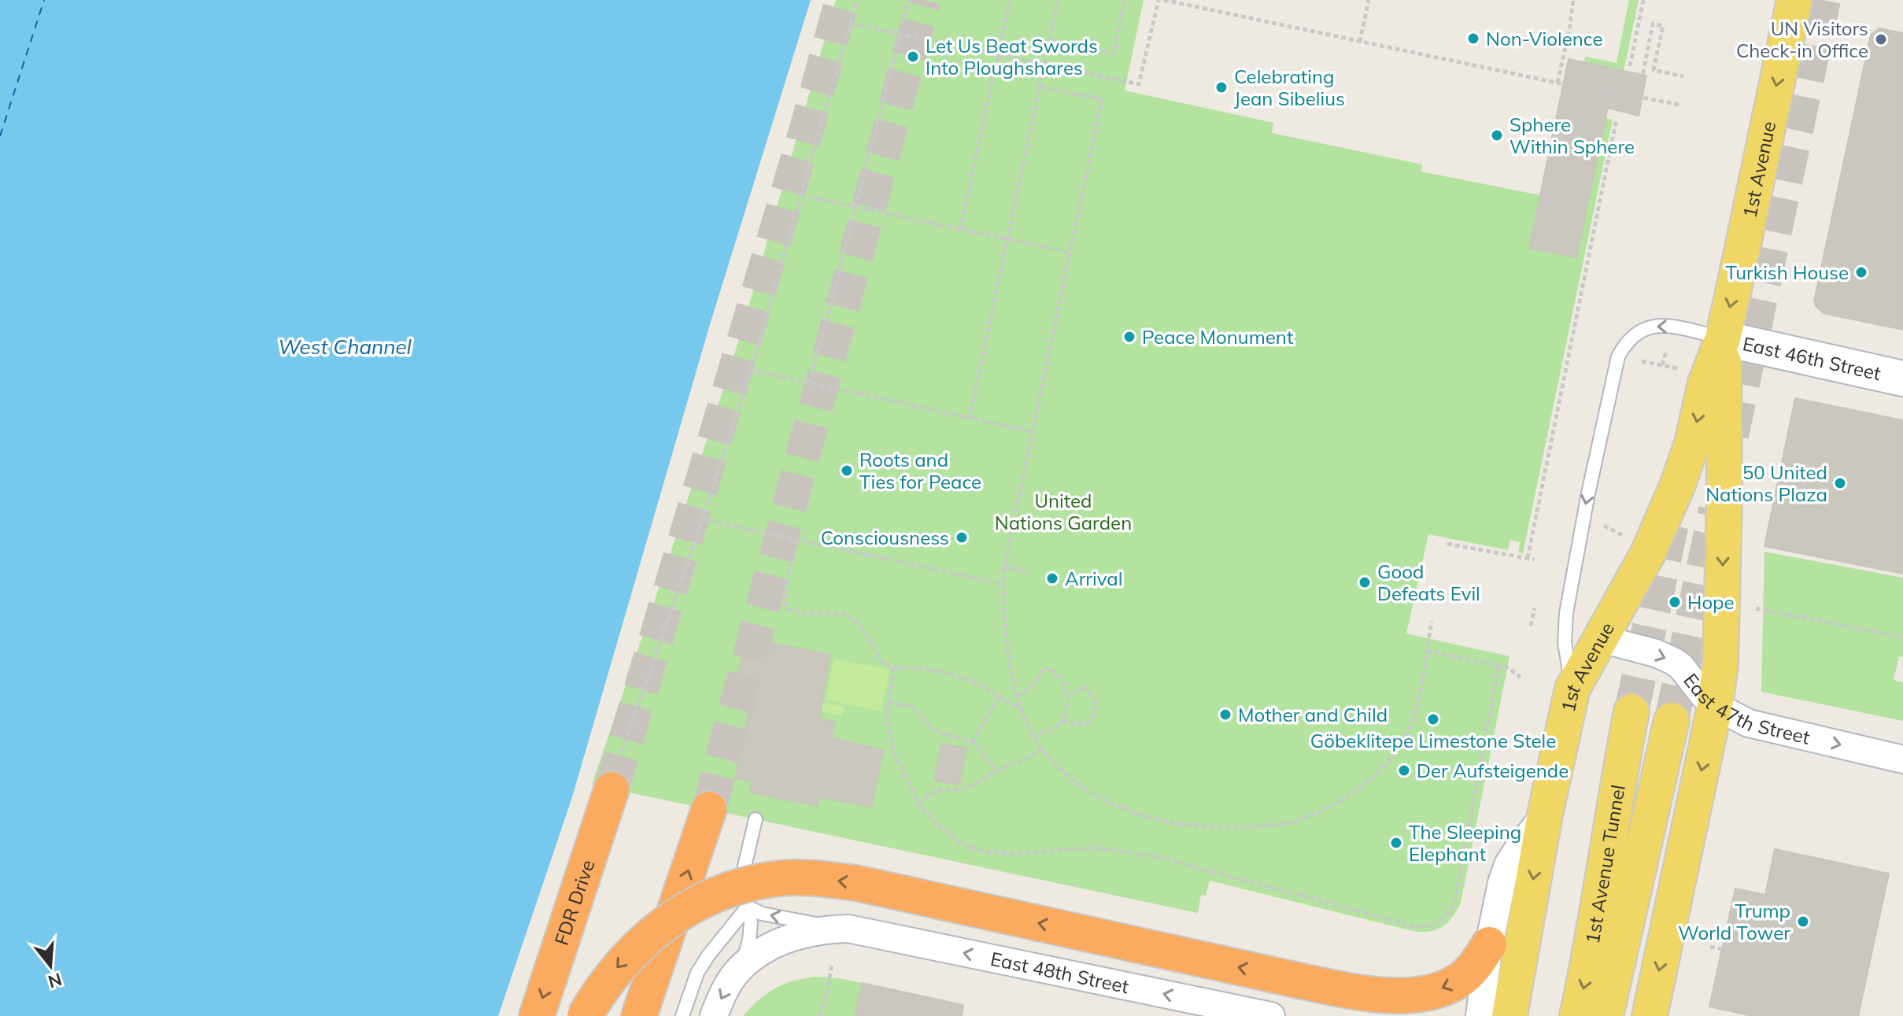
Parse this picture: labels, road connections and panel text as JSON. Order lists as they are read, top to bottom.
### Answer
{
  "streets": {
    "highway": ["FDR Drive"],
    "main road": ["1st Avenue", "East 46th Street", "1st Avenue Tunnel"],
    "street": ["East 47th Street", "East 48th Street"]
  },
  "crossings": [
    ["1st Avenue", "East 46th Street"],
    ["1st Avenue", "East 47th Street"]
  ],
  "one_way": ["1st Avenue", "East 47th Street", "East 48th Street"],
  "water": ["West Channel"],
  "parks": ["United Nations Garden"],
  "places": [
    "Non-Violence",
    "UN Visitors Check-in Office",
    "Let Us Beat Swords Into Ploughshares",
    "Celebrating Jean Sibelius",
    "Sphere Within Sphere",
    "Turkish House",
    "Peace Monument",
    "Roots and Ties for Peace",
    "50 United Nations Plaza",
    "Consciousness",
    "Arrival",
    "Good Defeats Evil",
    "Hope",
    "Mother and Child",
    "Göbeklitepe Limestone Stele",
    "Der Aufsteigende",
    "The Sleeping Elephant",
    "Trump World Tower"
  ],
  "north": "bottom"
}
